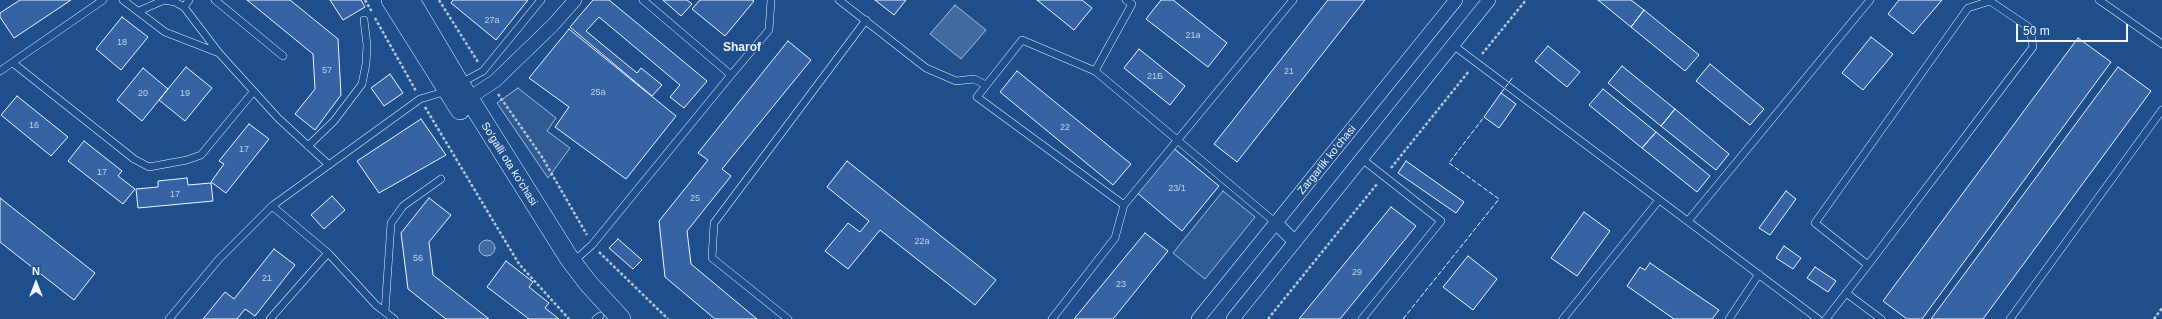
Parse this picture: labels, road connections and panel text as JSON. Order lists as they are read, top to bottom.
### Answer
{
  "streets": {
    "main road": ["So'galli ota ko'chasi"],
    "street": ["Zargarlik ko'chasi"]
  },
  "districts": ["Sharof"],
  "house_numbers": [
    "27a",
    "21а",
    "18",
    "57",
    "21",
    "21Б",
    "25a",
    "20",
    "19",
    "16",
    "22",
    "17",
    "17",
    "23/1",
    "17",
    "25",
    "22a",
    "56",
    "29",
    "21",
    "23"
  ],
  "scale_bar": "50 m",
  "north": "top"
}
